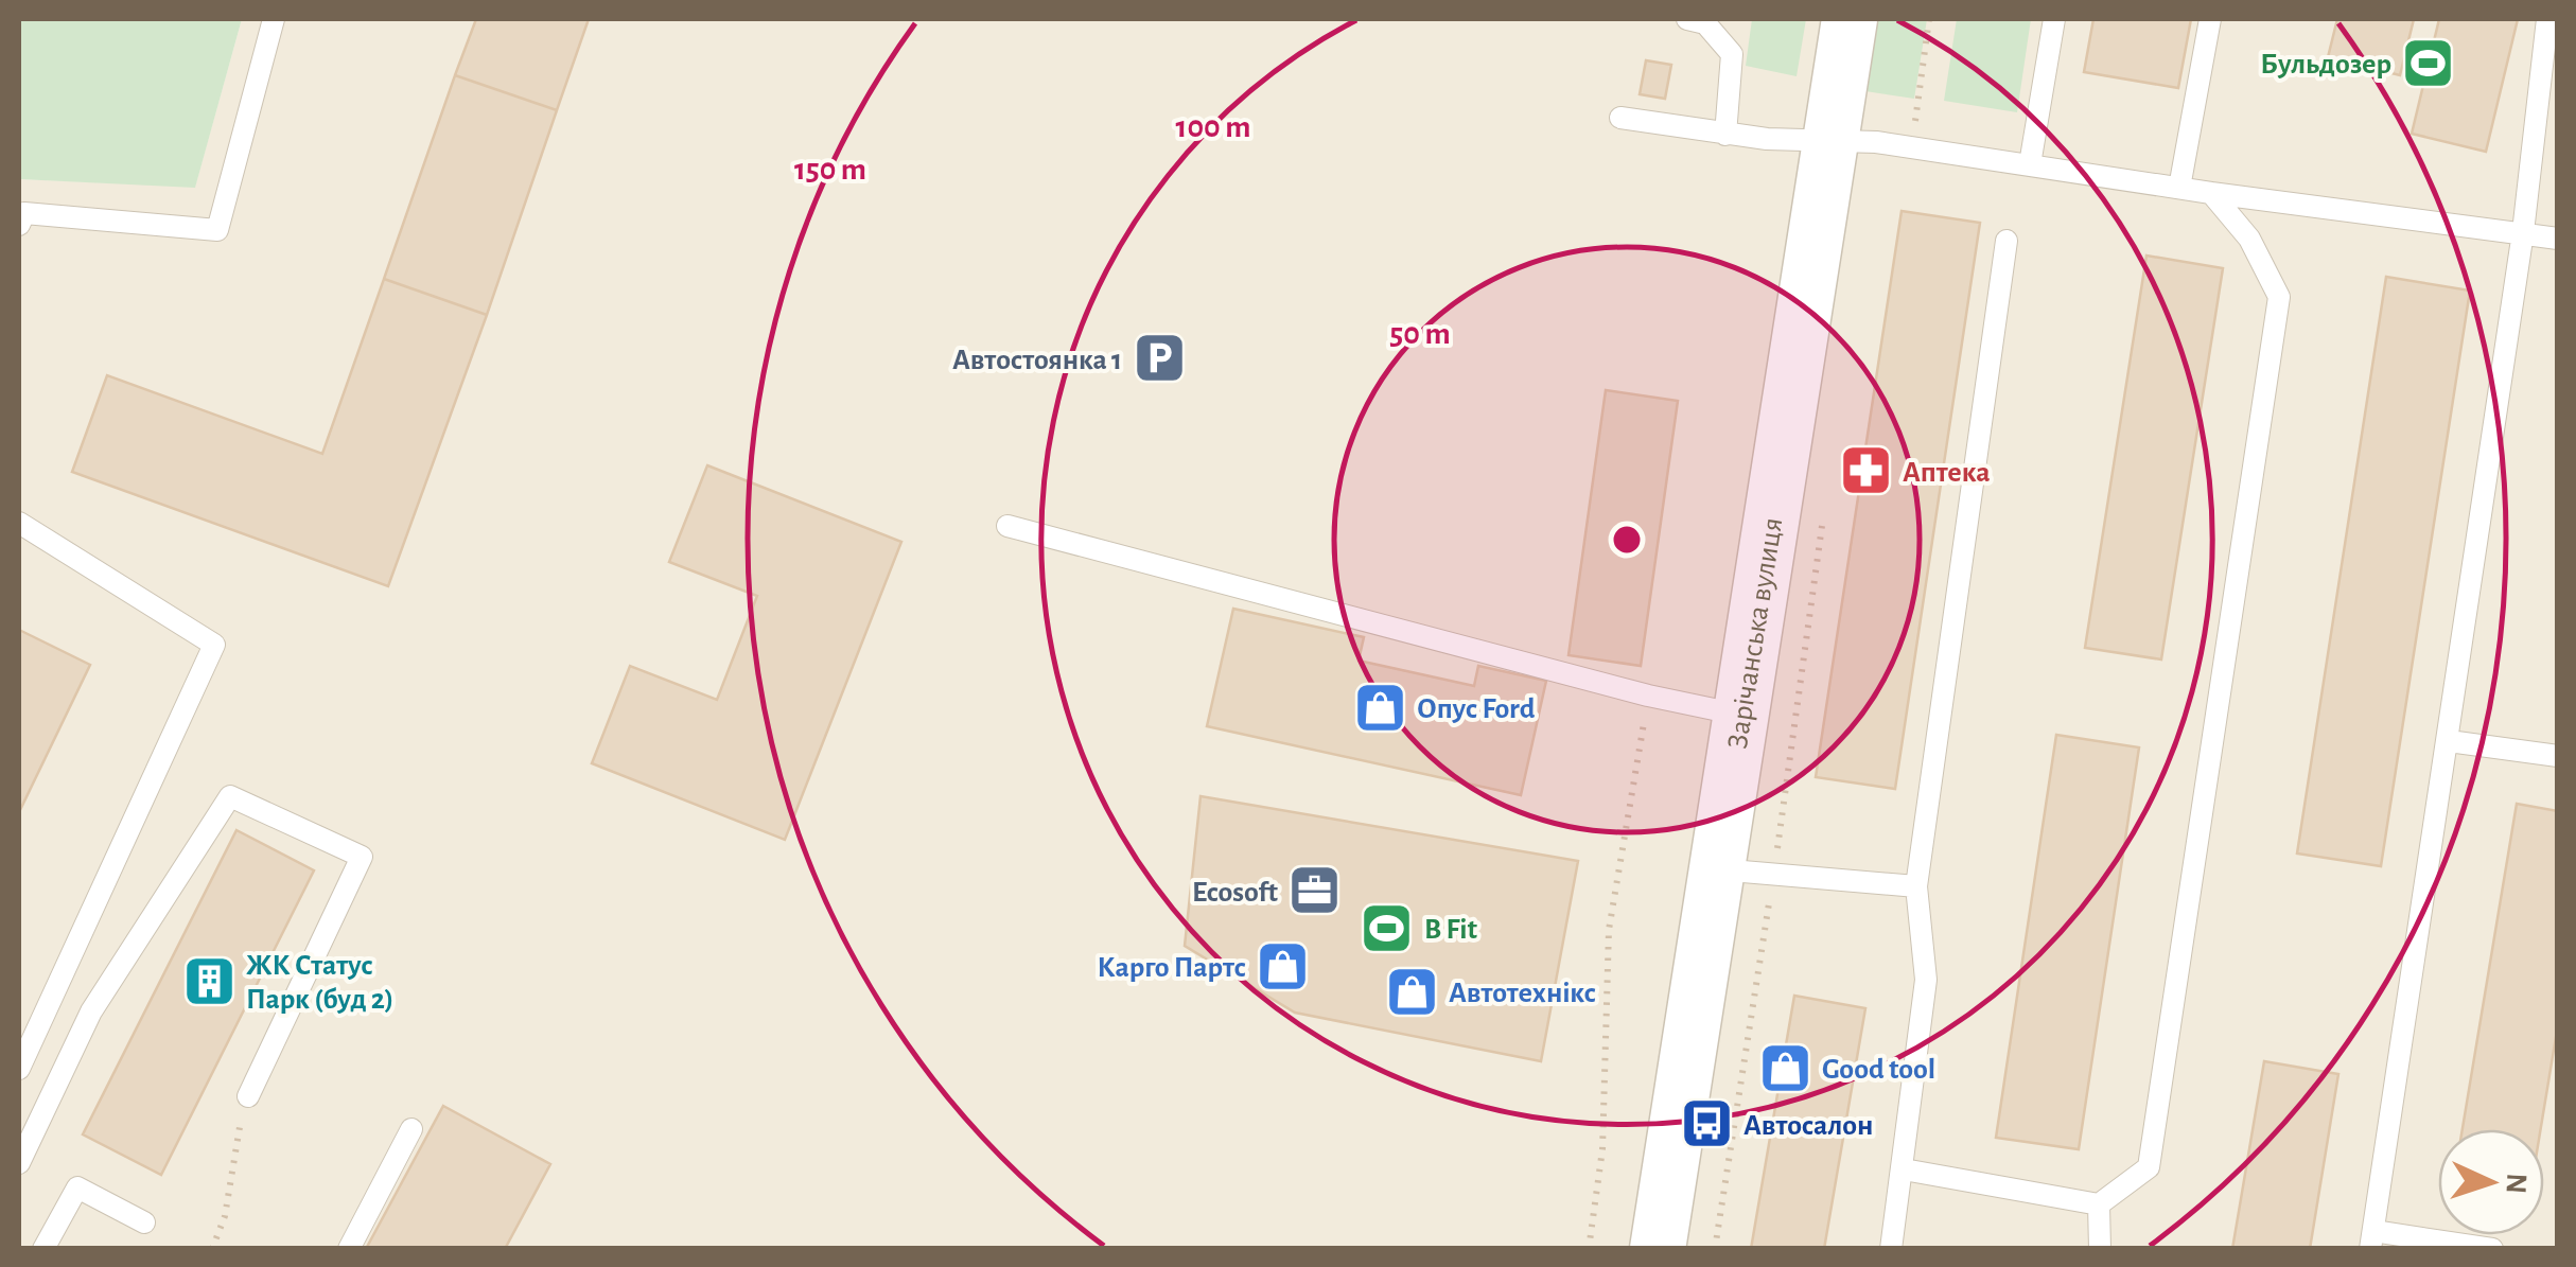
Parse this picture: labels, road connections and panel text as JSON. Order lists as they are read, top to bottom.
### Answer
{
  "streets": {
    "street": ["Зарічанська вулиця"]
  },
  "places": {
    "sports": ["Бульдозер", "B Fit"],
    "parking": ["Автостоянка 1"],
    "pharmacy": ["Аптека"],
    "shop": [
      "Опус Ford",
      "Карго Партс",
      "Автотехнікс",
      "Good tool"
    ],
    "office": ["Ecosoft"],
    "building": ["ЖК Статус Парк (буд 2)"],
    "bus stop": ["Автосалон"]
  },
  "north": "right",
  "rings": ["100 m", "150 m", "50 m"]
}
